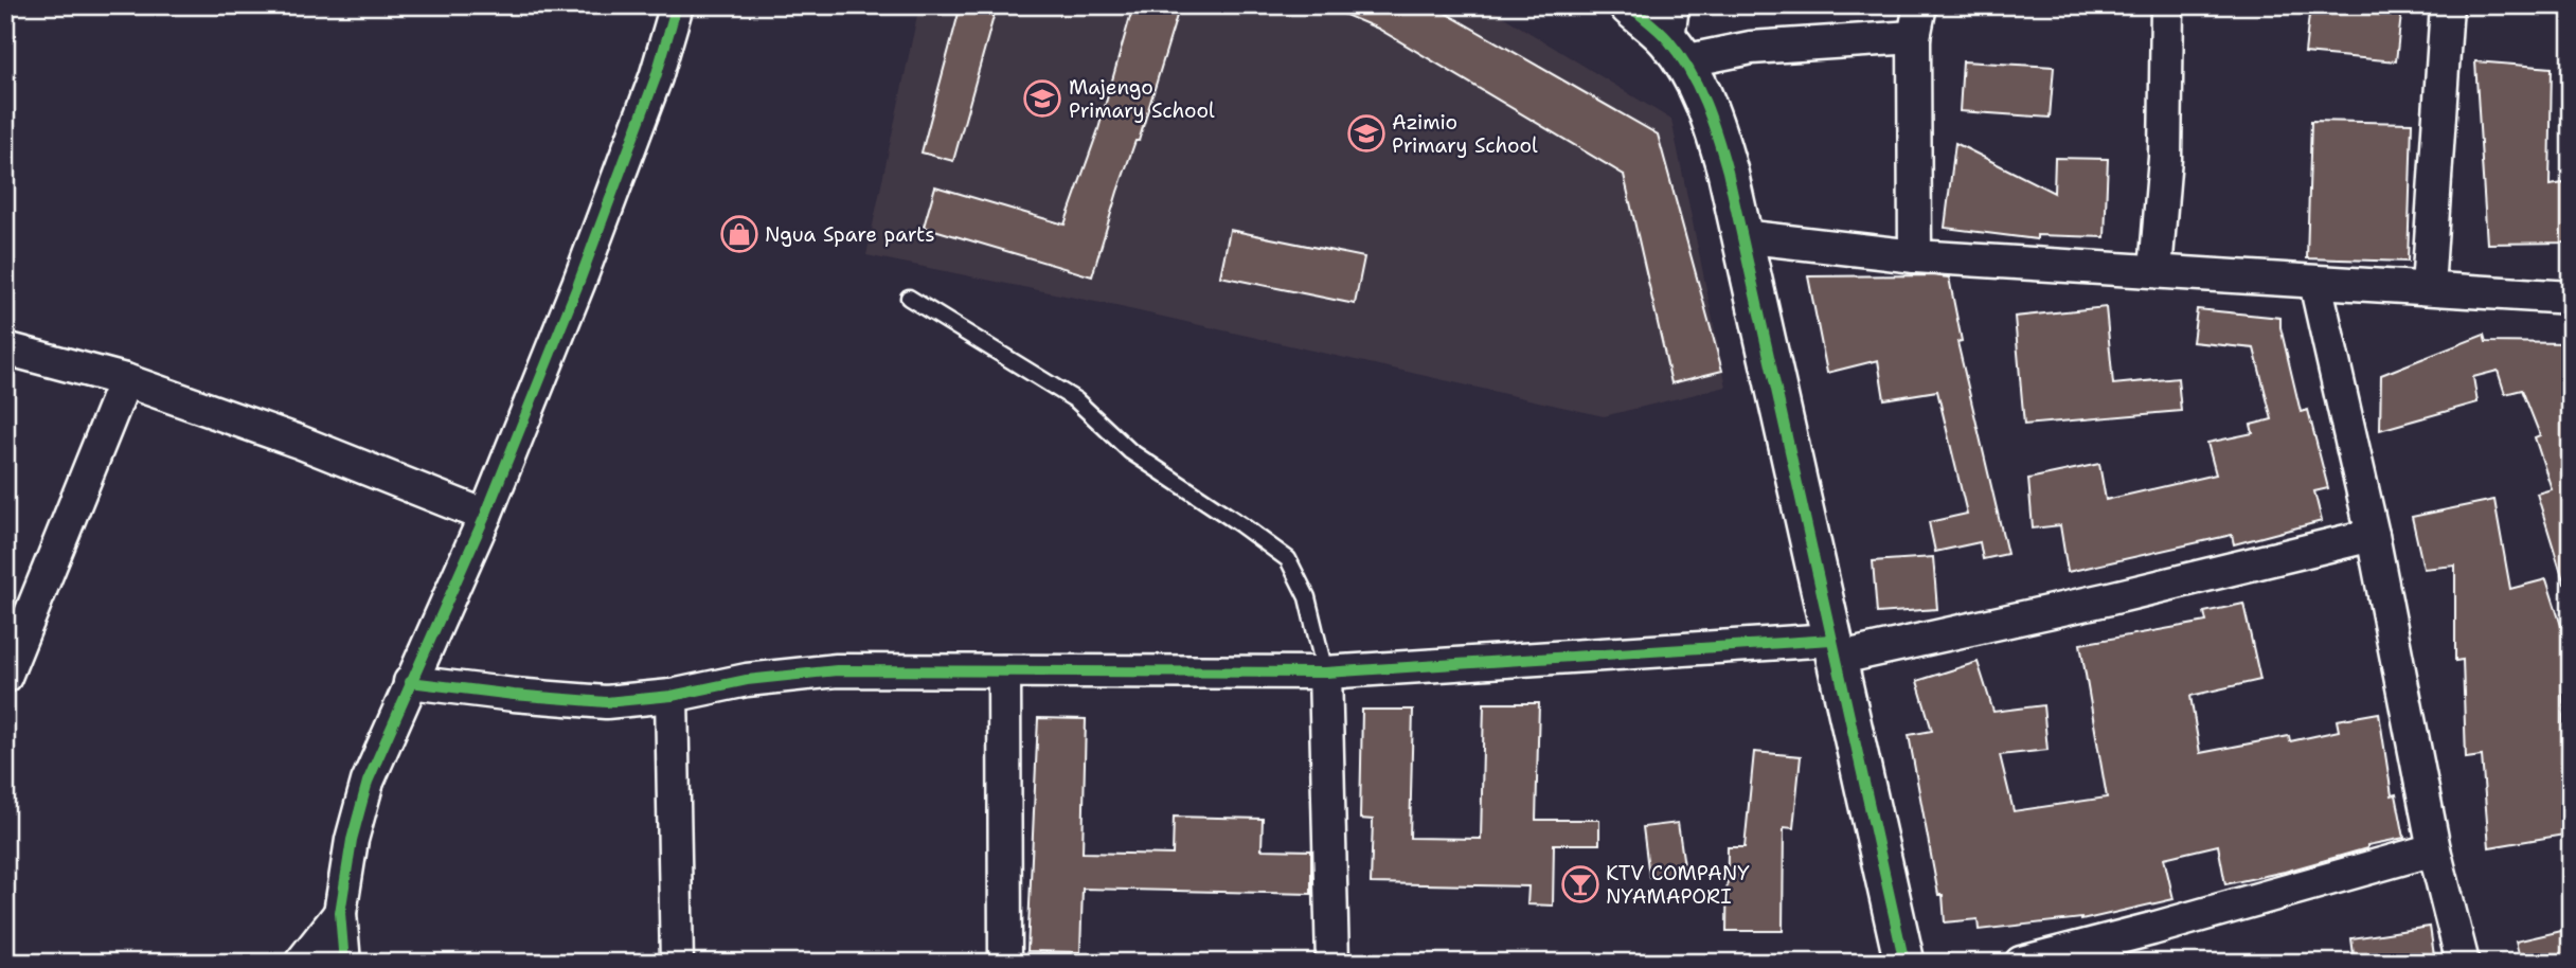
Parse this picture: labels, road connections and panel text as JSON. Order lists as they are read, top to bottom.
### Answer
{
  "places": {
    "school or university": ["Majengo Primary School", "Azimio Primary School"],
    "shop": ["Ngua Spare parts"],
    "bar": ["KTV COMPANY NYAMAPORI"]
  }
}
